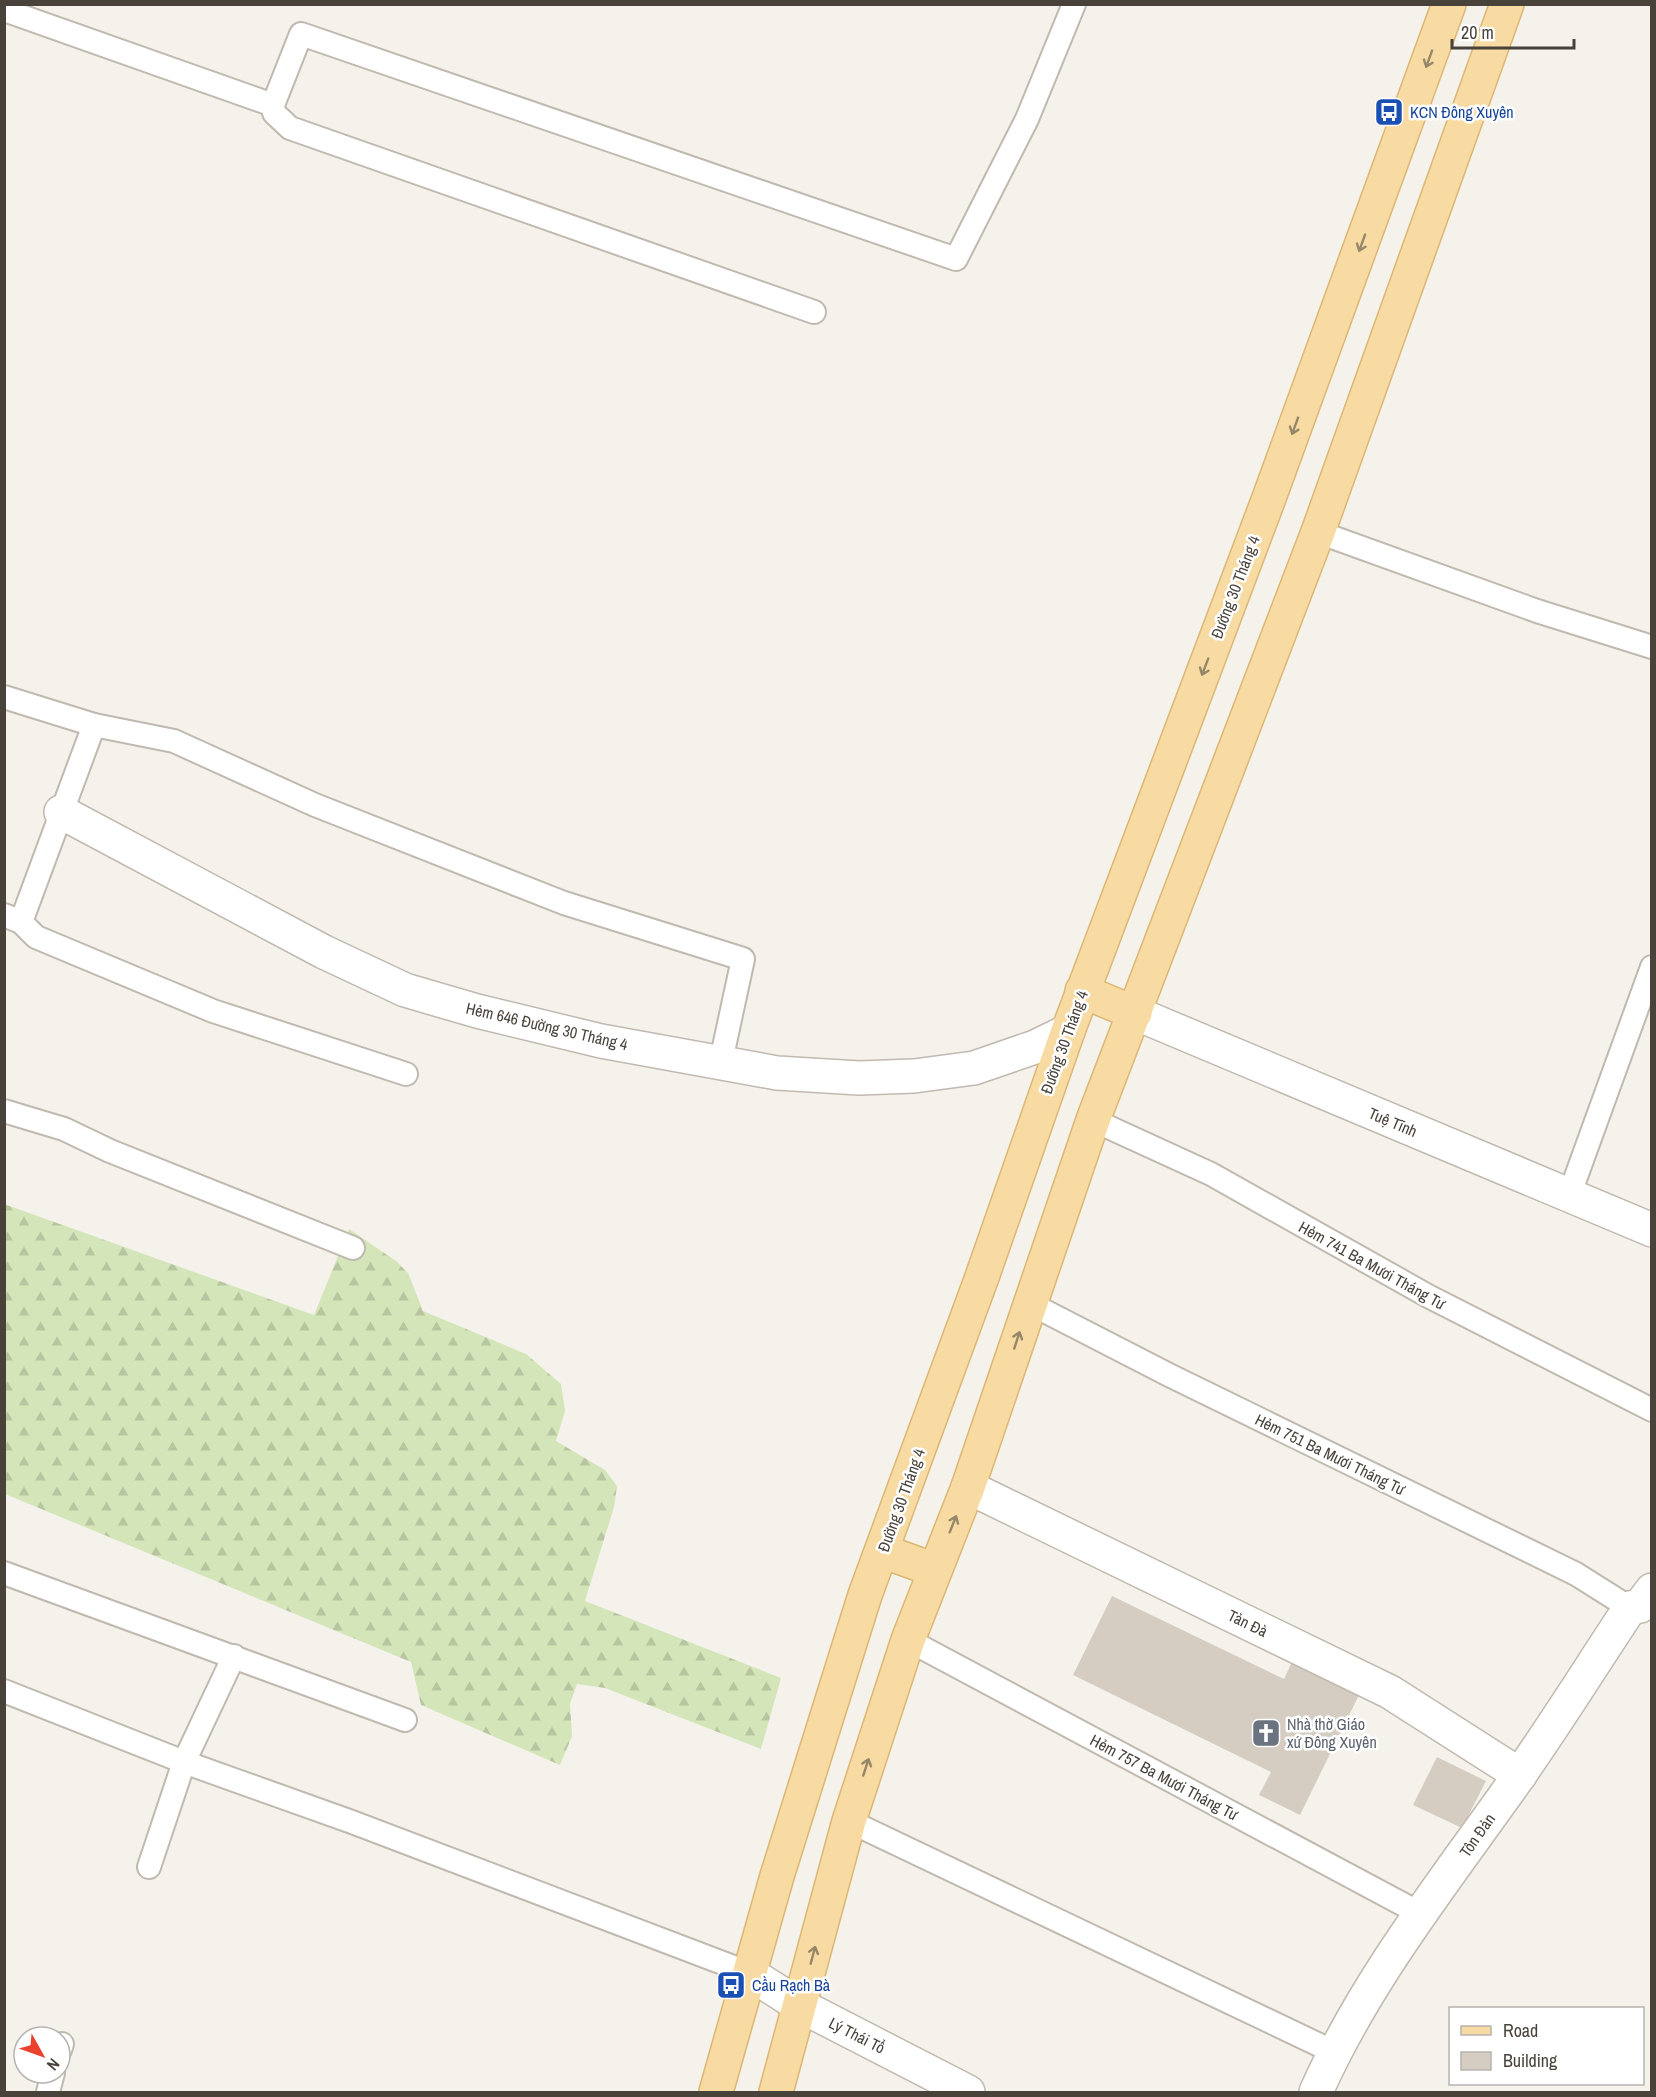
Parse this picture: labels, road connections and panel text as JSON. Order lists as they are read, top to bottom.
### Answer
{
  "streets": {
    "main road": ["Đường 30 Tháng 4"],
    "street": [
      "Hẻm 646 Đường 30 Tháng 4",
      "Tuệ Tĩnh",
      "Tản Đà",
      "Tôn Đản",
      "Lý Thái Tổ"
    ],
    "lane": ["Hẻm 741 Ba Mươi Tháng Tư", "Hẻm 751 Ba Mươi Tháng Tư", "Hẻm 757 Ba Mươi Tháng Tư"]
  },
  "crossings": [
    ["Đường 30 Tháng 4", "Hẻm 646 Đường 30 Tháng 4"],
    ["Đường 30 Tháng 4", "Lý Thái Tổ"],
    ["Hẻm 751 Ba Mươi Tháng Tư", "Tôn Đản"],
    ["Tản Đà", "Tôn Đản"],
    ["Hẻm 757 Ba Mươi Tháng Tư", "Tôn Đản"]
  ],
  "places": {
    "bus stop": ["KCN Đông Xuyên", "Cầu Rạch Bà"],
    "church": ["Nhà thờ Giáo xứ Đông Xuyên"]
  },
  "legend": ["Road", "Building"],
  "scale_bar": "20 m",
  "north": "bottom right"
}
